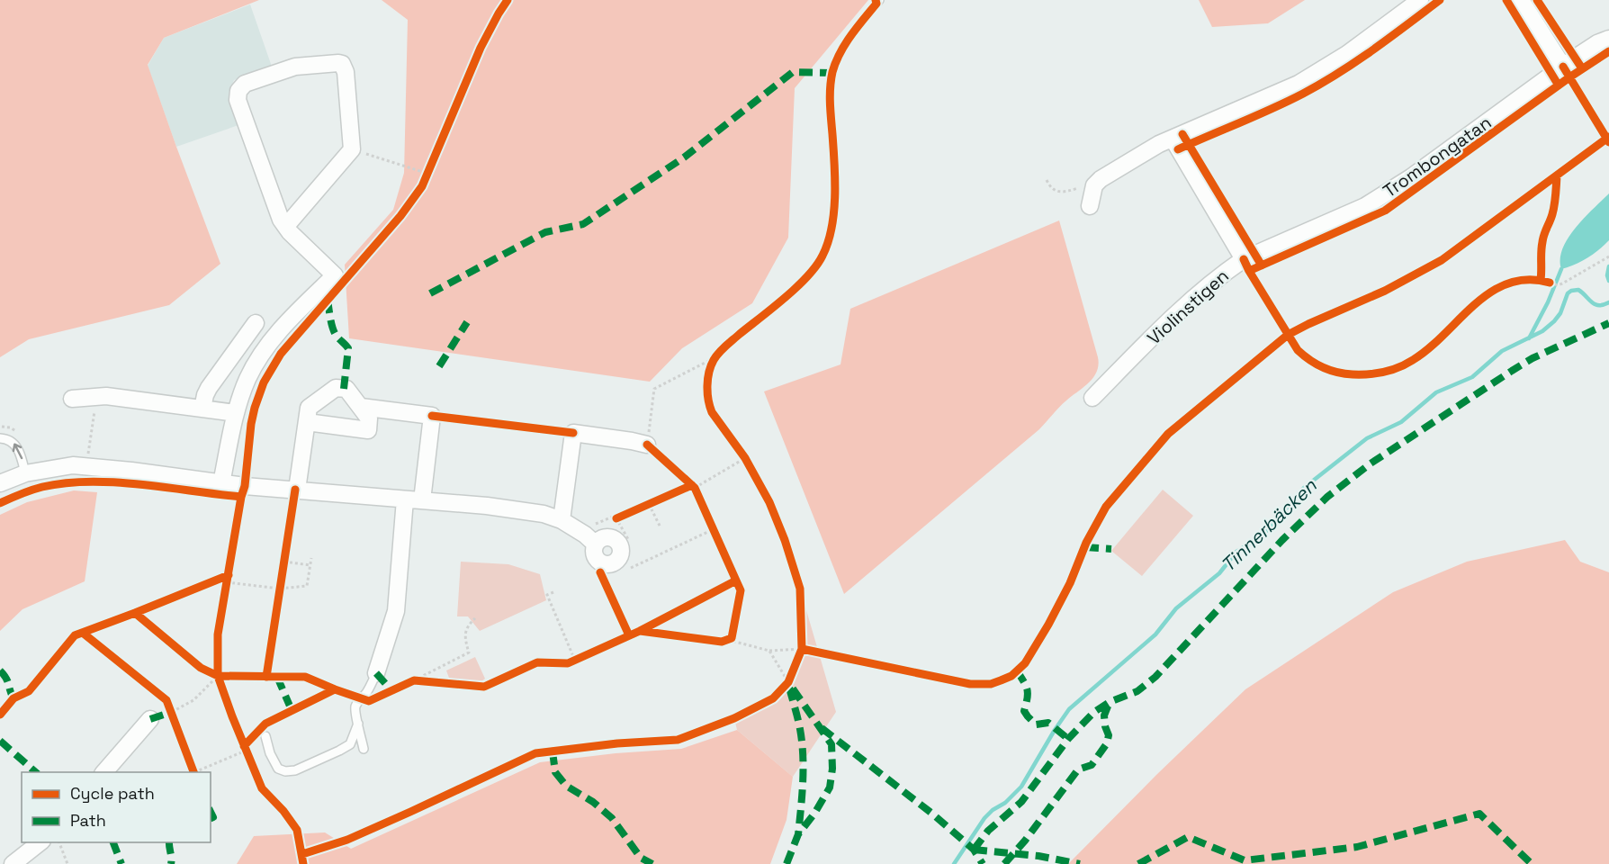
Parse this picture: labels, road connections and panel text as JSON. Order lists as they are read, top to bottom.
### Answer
{
  "streets": {
    "street": ["Trombongatan", "Violinstigen"]
  },
  "crossings": [
    ["Trombongatan", "Violinstigen"]
  ],
  "water": ["Tinnerbäcken"],
  "legend": ["Cycle path", "Path"]
}
